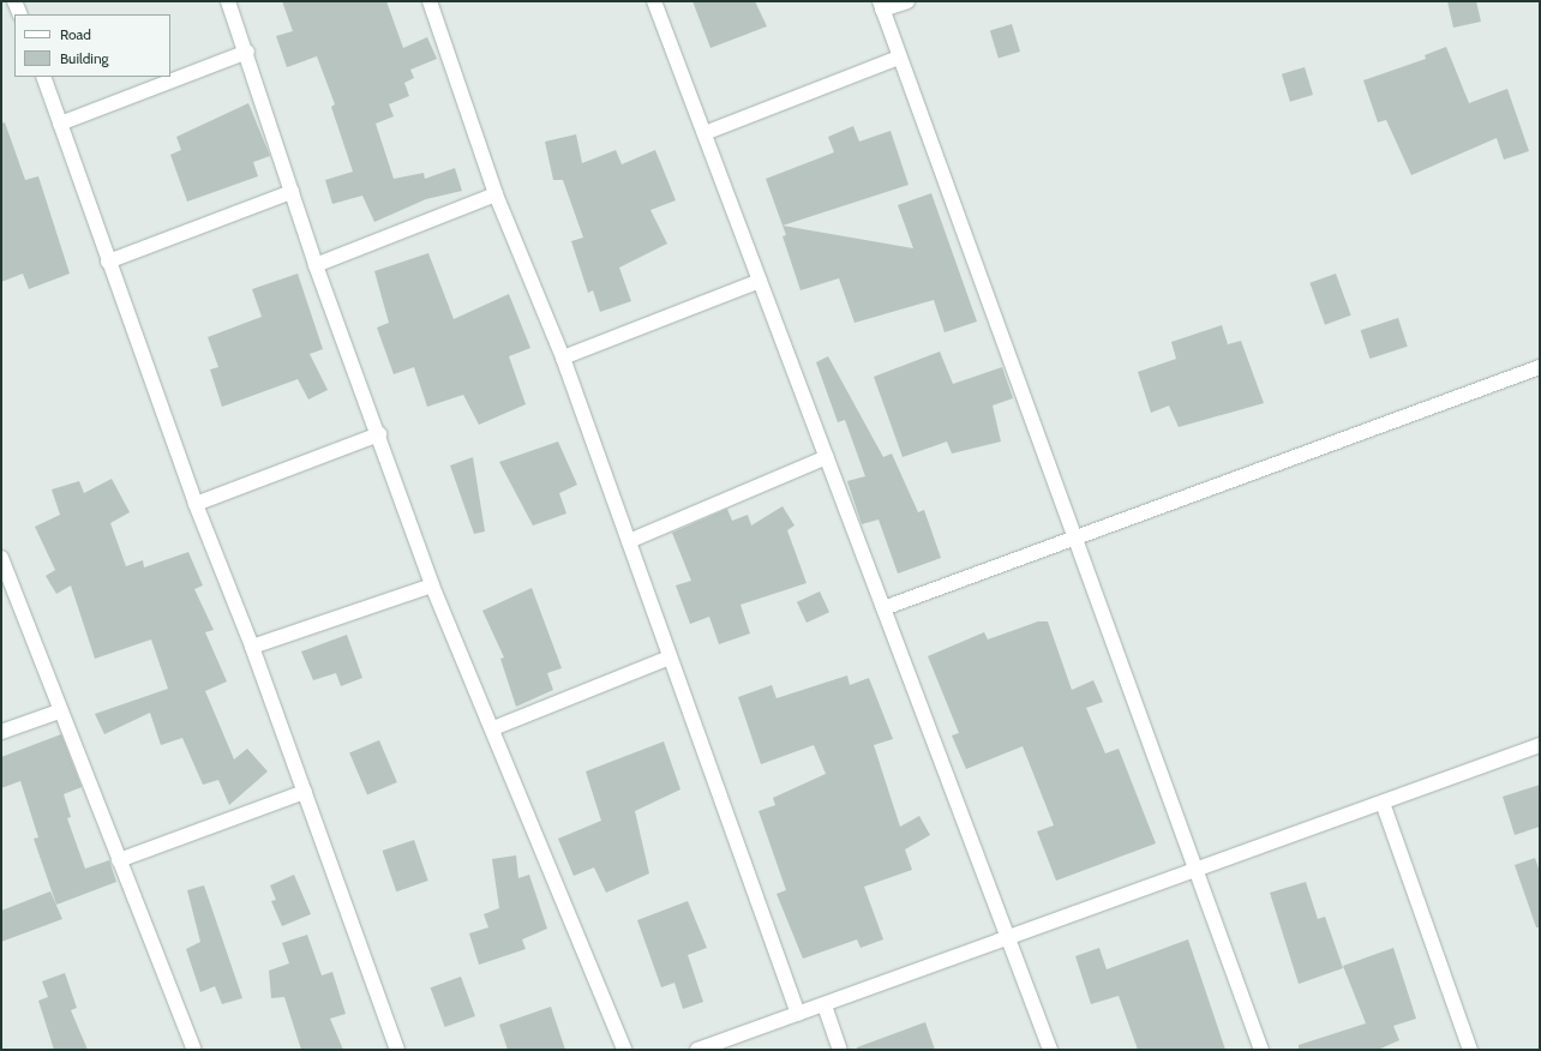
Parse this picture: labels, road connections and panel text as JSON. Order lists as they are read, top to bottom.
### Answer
{
  "legend": ["Road", "Building"]
}
